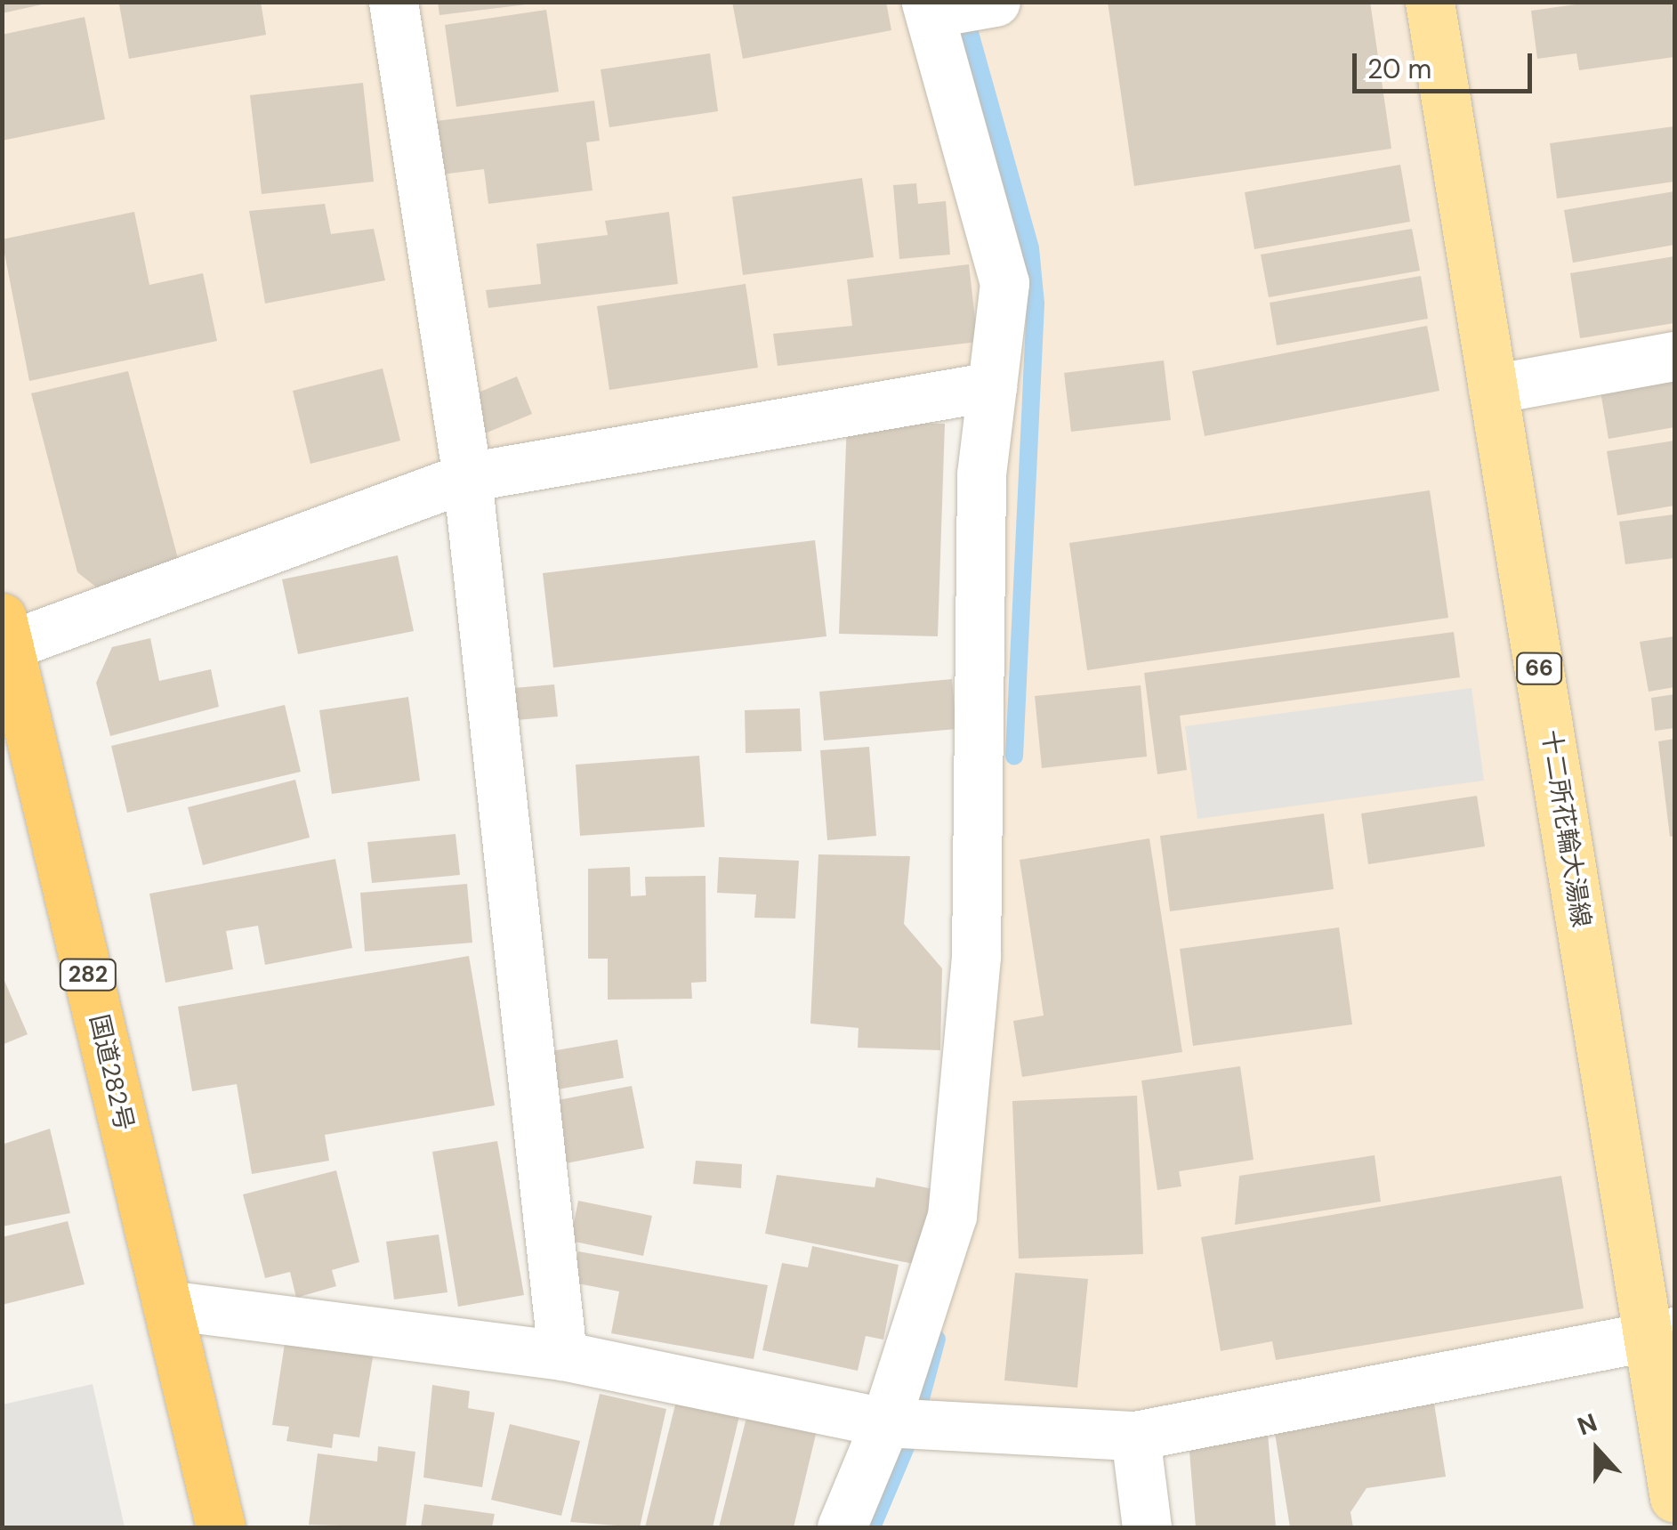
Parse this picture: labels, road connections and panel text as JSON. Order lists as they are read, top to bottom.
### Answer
{
  "streets": {
    "highway": ["282", "国道282号"],
    "main road": ["66", "十二所花輪大湯線"]
  },
  "scale_bar": "20 m",
  "north": "top"
}
